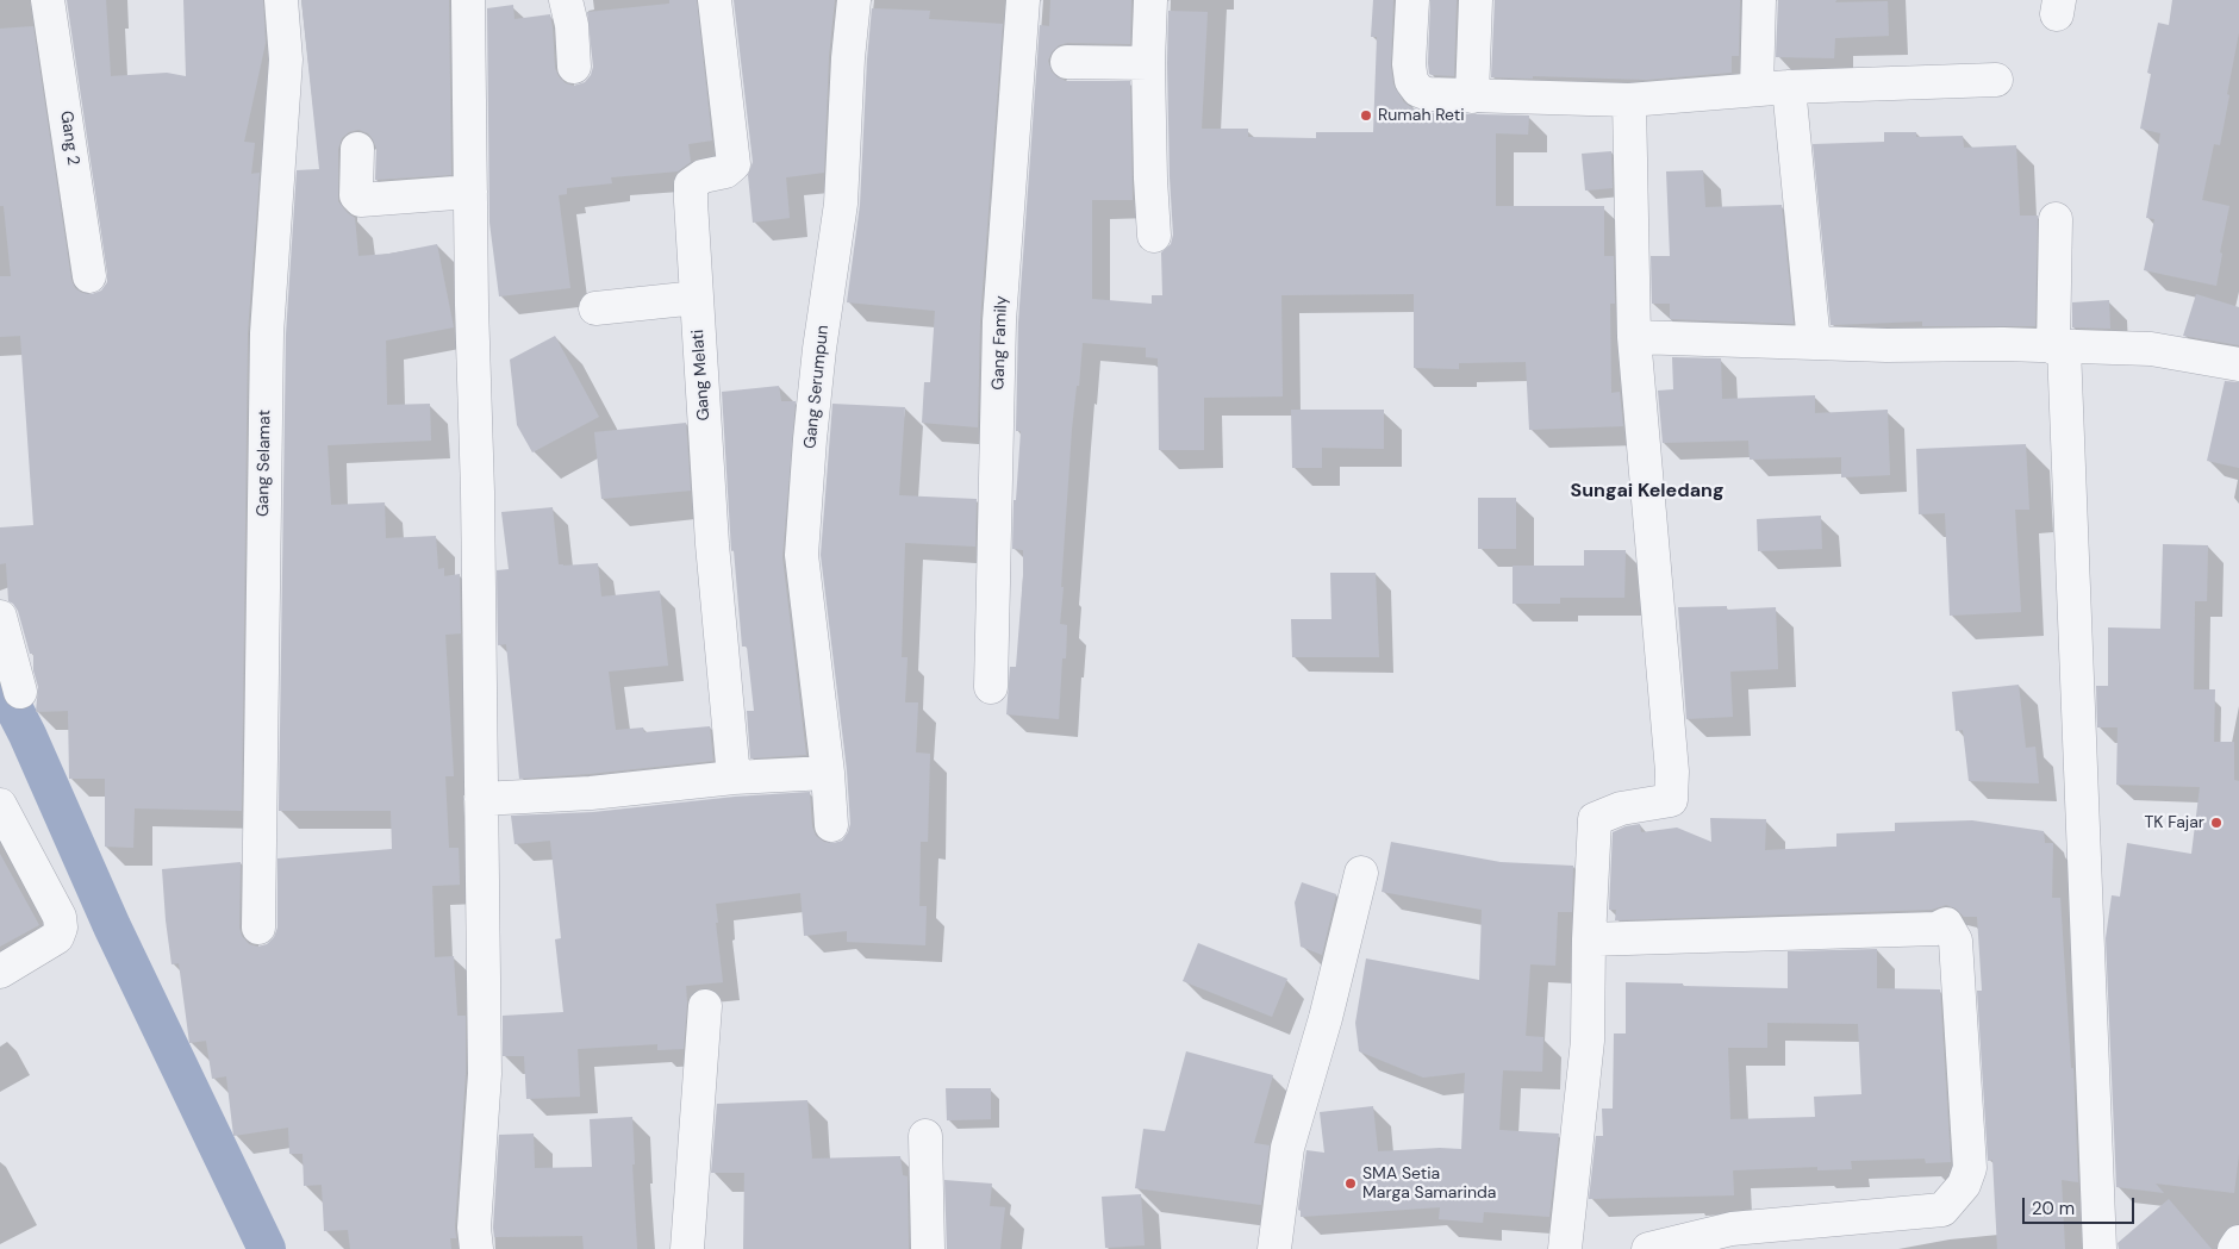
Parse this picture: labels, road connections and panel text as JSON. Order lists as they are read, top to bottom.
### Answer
{
  "streets": {
    "street": [
      "Gang 2",
      "Gang Family",
      "Gang Melati",
      "Gang Serumpun",
      "Gang Selamat"
    ]
  },
  "districts": ["Sungai Keledang"],
  "places": ["Rumah Reti", "TK Fajar", "SMA Setia Marga Samarinda"],
  "scale_bar": "20 m"
}
